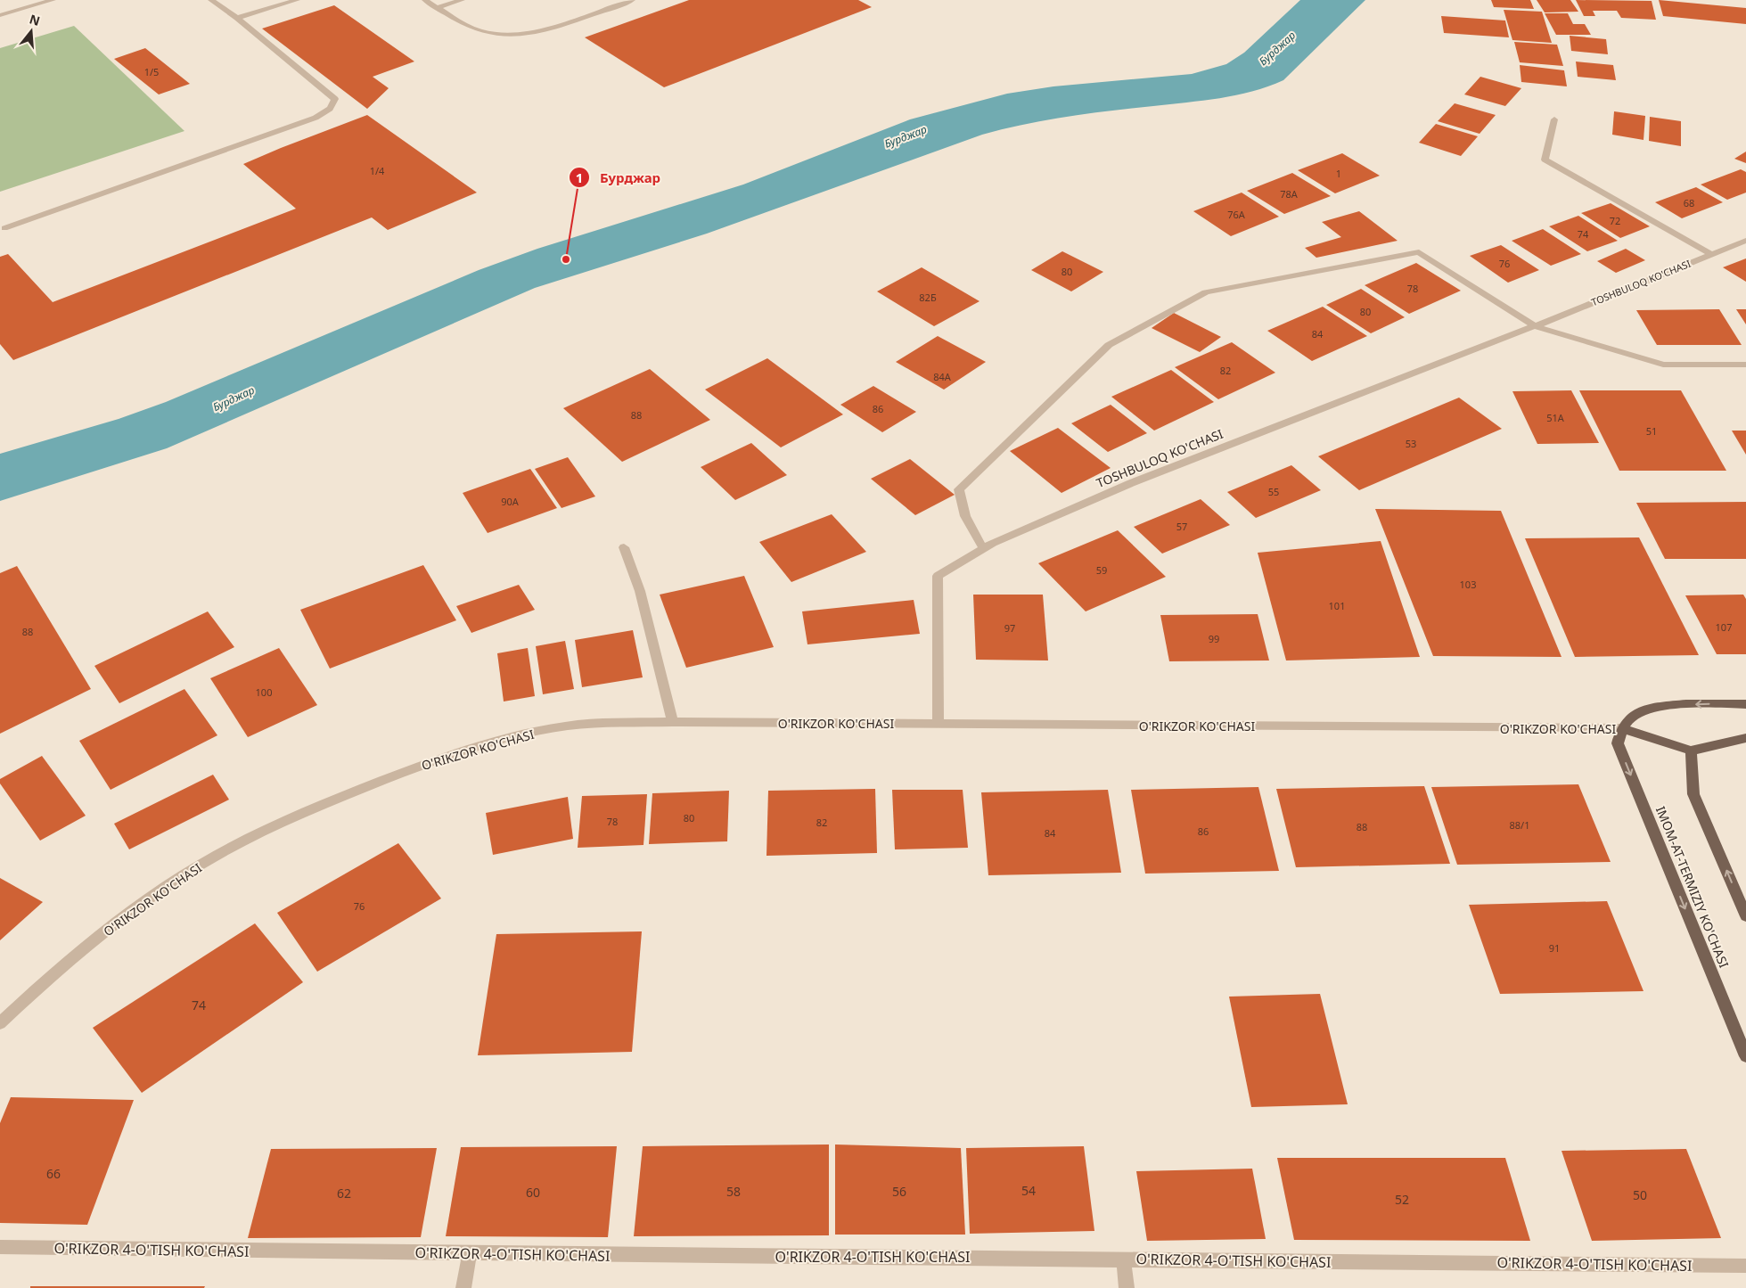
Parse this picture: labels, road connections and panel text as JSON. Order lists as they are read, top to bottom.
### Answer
{
  "streets": {
    "main road": ["O'RIKZOR KO'CHASI", "IMOM-AT-TERMIZIY KO'CHASI"],
    "street": ["TOSHBULOQ KO'CHASI", "O'RIKZOR 4-O'TISH KO'CHASI"]
  },
  "crossings": [
    ["TOSHBULOQ KO'CHASI", "O'RIKZOR KO'CHASI"],
    ["O'RIKZOR KO'CHASI", "IMOM-AT-TERMIZIY KO'CHASI"]
  ],
  "water": ["Бурджар"],
  "places": ["Бурджар"],
  "house_numbers": [
    "1/5",
    "1/4",
    "1",
    "78A",
    "68",
    "76A",
    "72",
    "74",
    "76",
    "80",
    "78",
    "82Б",
    "80",
    "84",
    "82",
    "84А",
    "86",
    "88",
    "51A",
    "51",
    "53",
    "55",
    "90А",
    "57",
    "59",
    "103",
    "101",
    "107",
    "97",
    "88",
    "99",
    "100",
    "80",
    "78",
    "82",
    "88/1",
    "88",
    "86",
    "84",
    "76",
    "91",
    "74",
    "66",
    "54",
    "58",
    "56",
    "60",
    "62",
    "50",
    "52"
  ],
  "north": "top"
}
